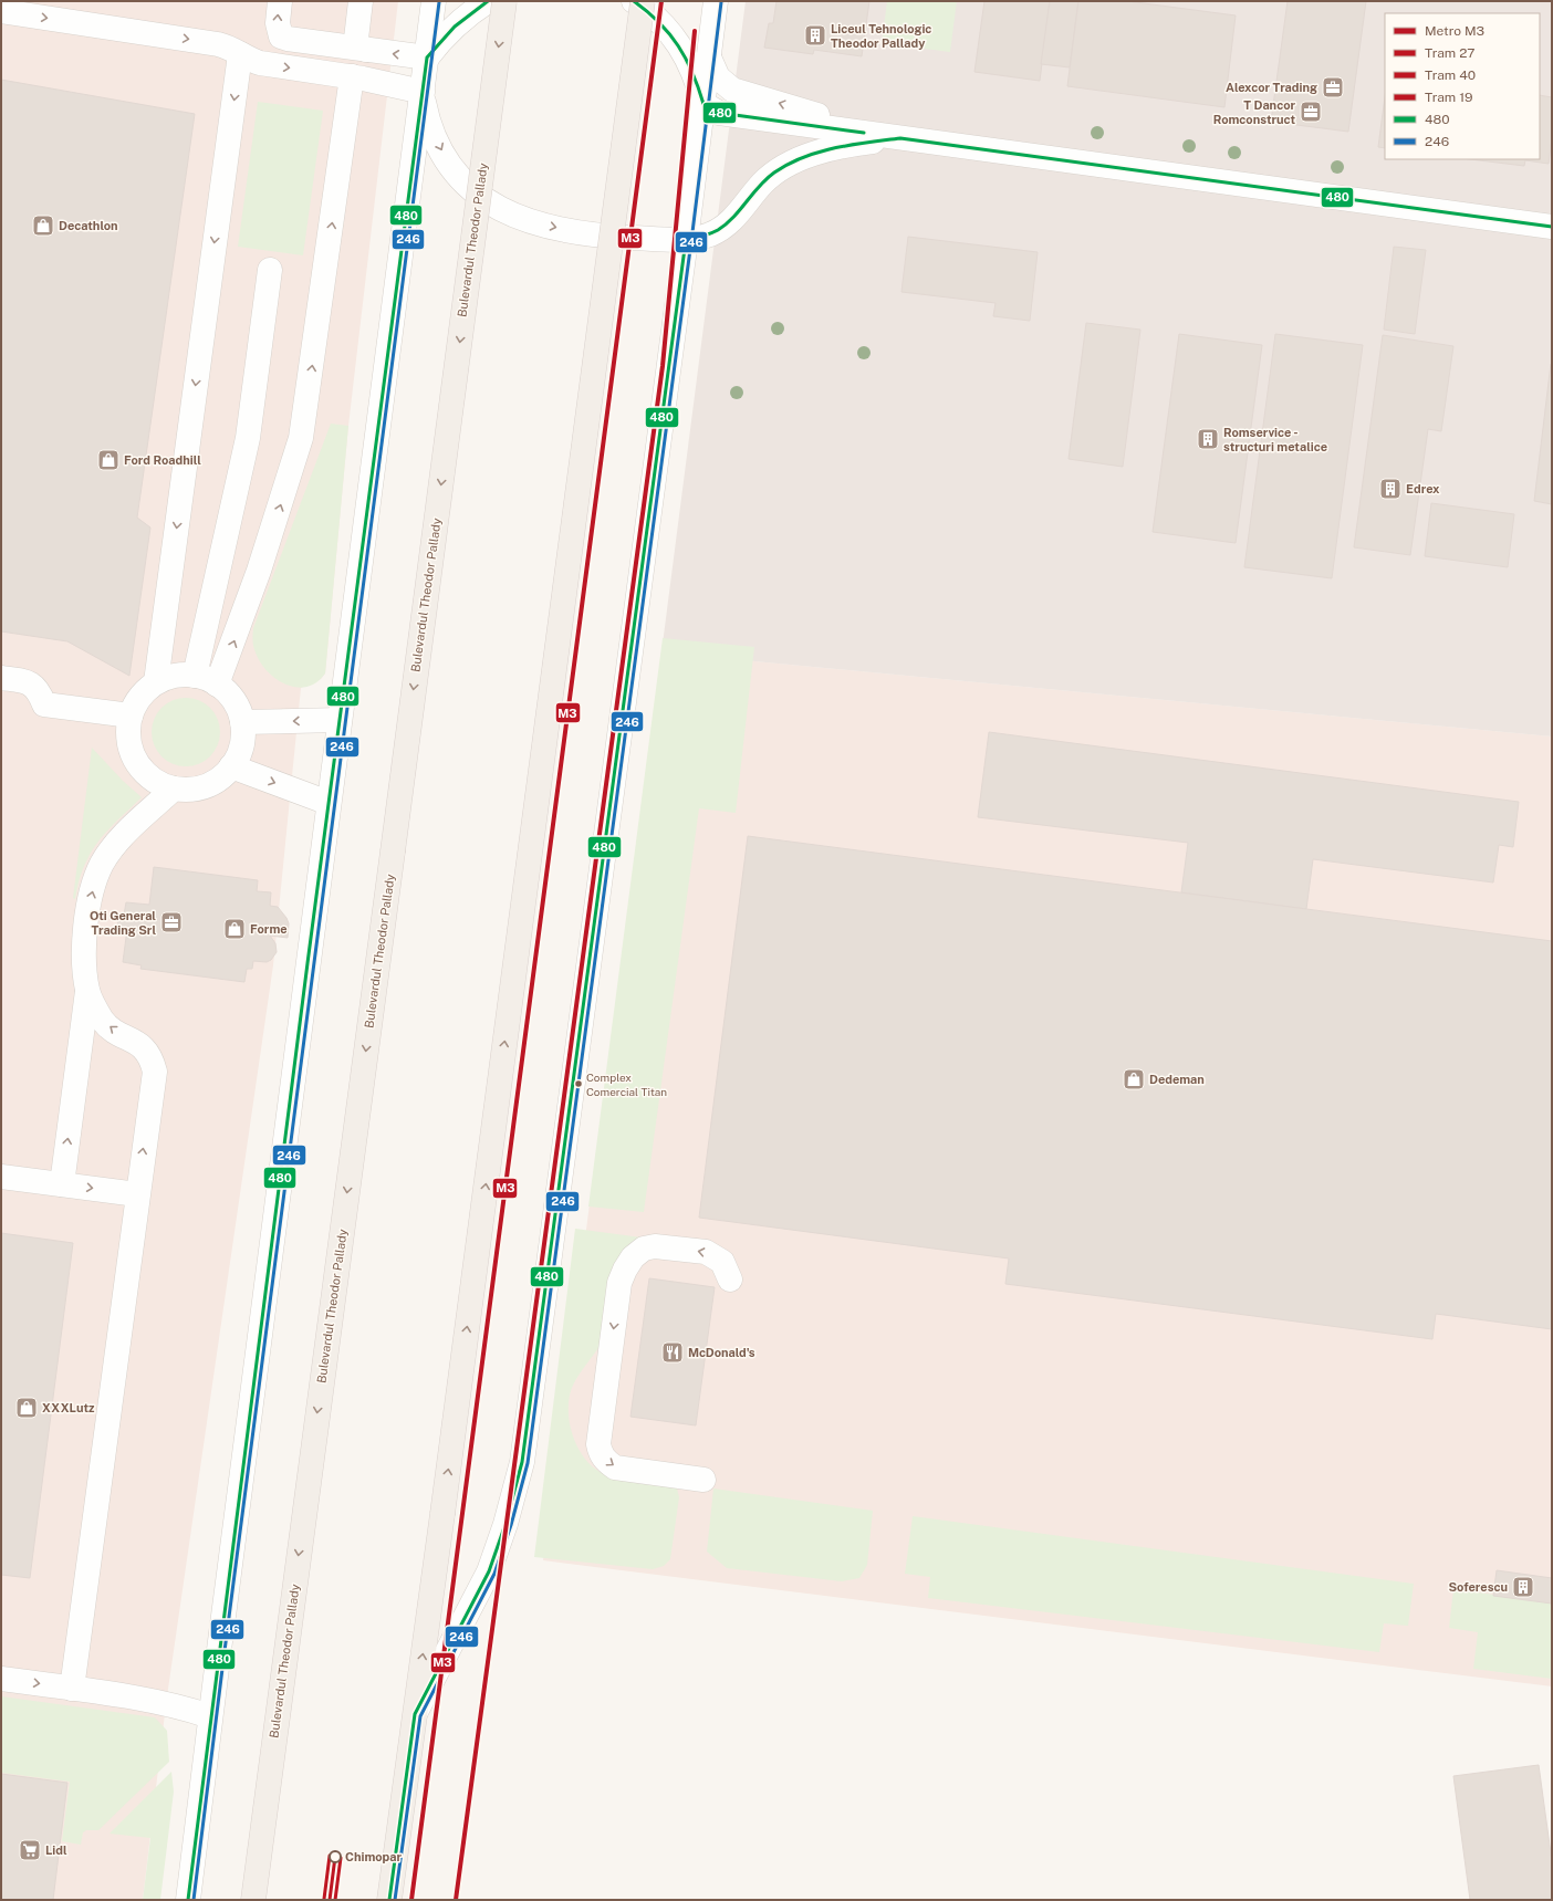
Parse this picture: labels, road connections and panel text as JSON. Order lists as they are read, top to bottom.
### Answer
{
  "streets": {
    "main road": ["Bulevardul Theodor Pallady"]
  },
  "places": {
    "building": [
      "Liceul Tehnologic Theodor Pallady",
      "Romservice - structuri metalice",
      "Edrex",
      "Soferescu"
    ],
    "office": ["Alexcor Trading", "T Dancor Romconstruct", "Oti General Trading Srl"],
    "shop": [
      "Decathlon",
      "Ford Roadhill",
      "Forme",
      "Dedeman",
      "XXXLutz"
    ],
    "other": ["Complex Comercial Titan", "Chimopar"],
    "restaurant": ["McDonald's"],
    "supermarket": ["Lidl"]
  },
  "lines": [
    "metro line M3",
    "transit line 480",
    "transit line 246",
    "tram line 19",
    "tram line 27",
    "tram line 40"
  ],
  "legend": [
    "Metro M3",
    "Tram 27",
    "Tram 40",
    "Tram 19",
    "480",
    "246"
  ]
}
